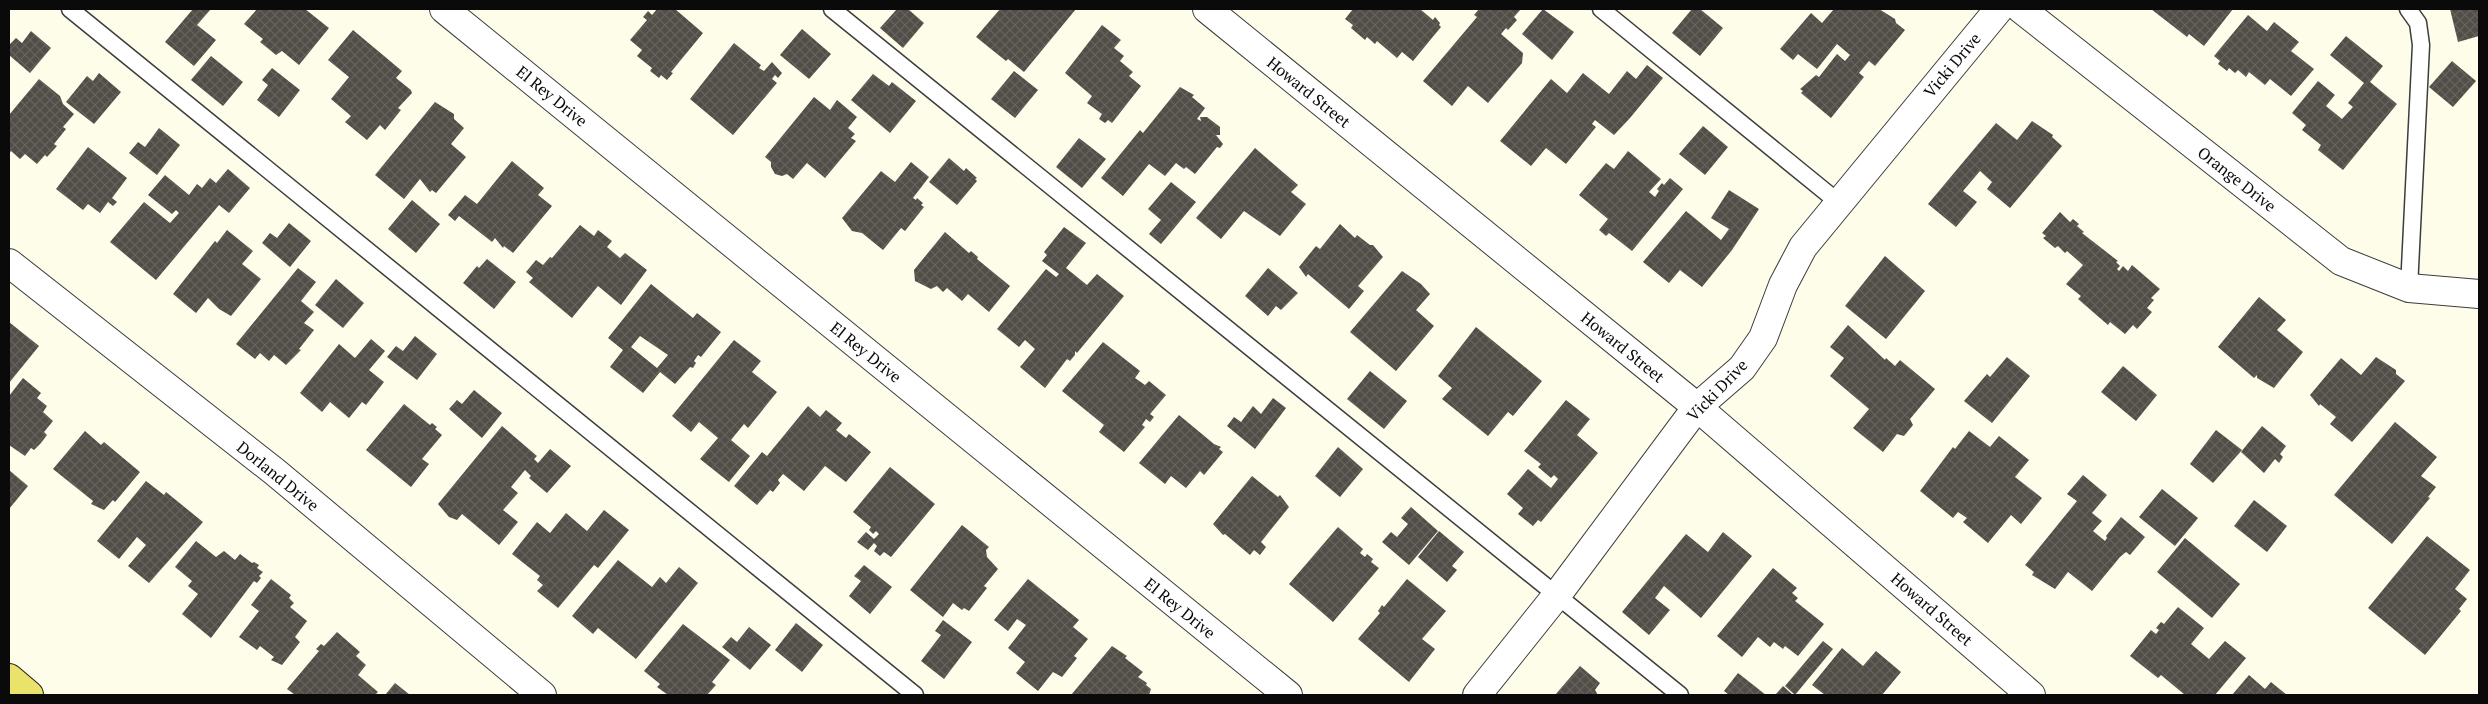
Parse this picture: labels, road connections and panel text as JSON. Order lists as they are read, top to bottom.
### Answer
{
  "streets": {
    "street": [
      "Vicki Drive",
      "Howard Street",
      "El Rey Drive",
      "Orange Drive",
      "Dorland Drive"
    ]
  },
  "crossings": [
    ["Vicki Drive", "Howard Street"]
  ]
}
